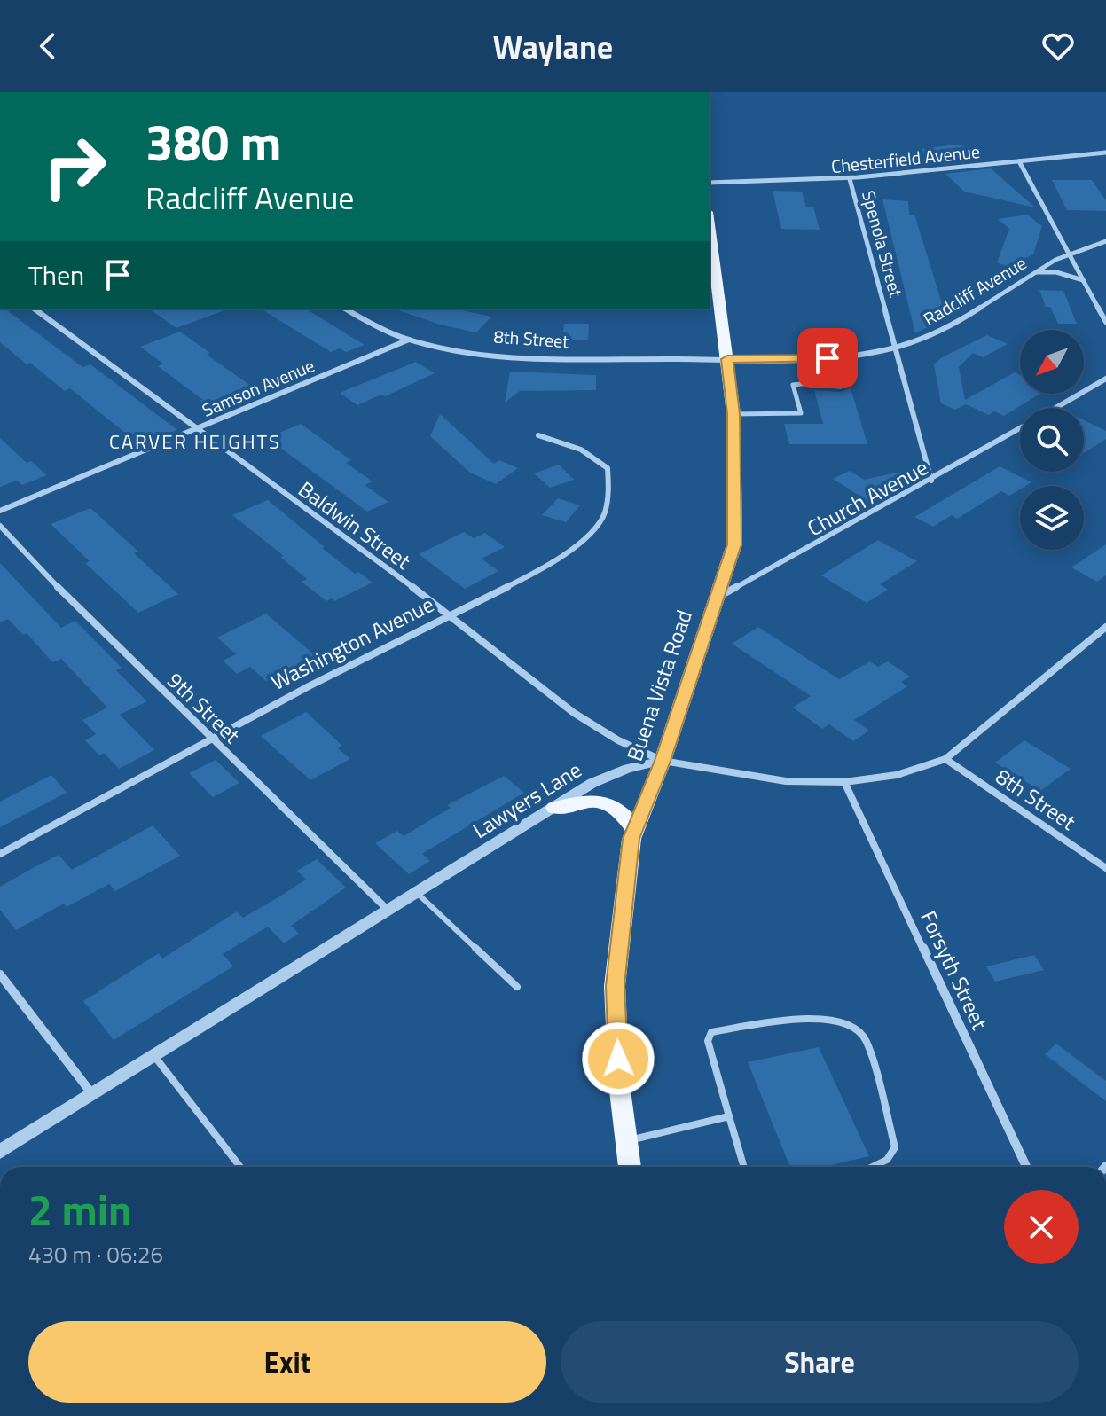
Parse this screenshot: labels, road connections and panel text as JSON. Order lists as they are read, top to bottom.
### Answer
{
  "streets": {
    "main road": ["Buena Vista Road"],
    "street": [
      "Chesterfield Avenue",
      "Spenola Street",
      "Radcliff Avenue",
      "8th Street",
      "Samson Avenue",
      "Church Avenue",
      "Baldwin Street",
      "Washington Avenue",
      "9th Street",
      "Lawyers Lane",
      "Forsyth Street"
    ]
  },
  "crossings": [
    ["Chesterfield Avenue", "Spenola Street"],
    ["Spenola Street", "Radcliff Avenue"],
    ["Spenola Street", "Church Avenue"],
    ["Radcliff Avenue", "8th Street"],
    ["Radcliff Avenue", "Buena Vista Road"],
    ["8th Street", "Samson Avenue"],
    ["8th Street", "Buena Vista Road"],
    ["8th Street", "Lawyers Lane"],
    ["Samson Avenue", "Baldwin Street"],
    ["Church Avenue", "Buena Vista Road"],
    ["Baldwin Street", "Washington Avenue"],
    ["Baldwin Street", "Buena Vista Road"],
    ["Baldwin Street", "Lawyers Lane"],
    ["Washington Avenue", "9th Street"],
    ["Buena Vista Road", "Lawyers Lane"],
    ["9th Street", "Lawyers Lane"],
    ["Lawyers Lane", "Forsyth Street"]
  ],
  "districts": ["CARVER HEIGHTS"],
  "north": "bottom left",
  "page": {
    "header": "Waylane",
    "turn": ["380 m", "Radcliff Avenue"],
    "then": "Then",
    "heading": ["2 min", "430 m · 06:26"],
    "buttons": ["Exit", "Share"]
  }
}
